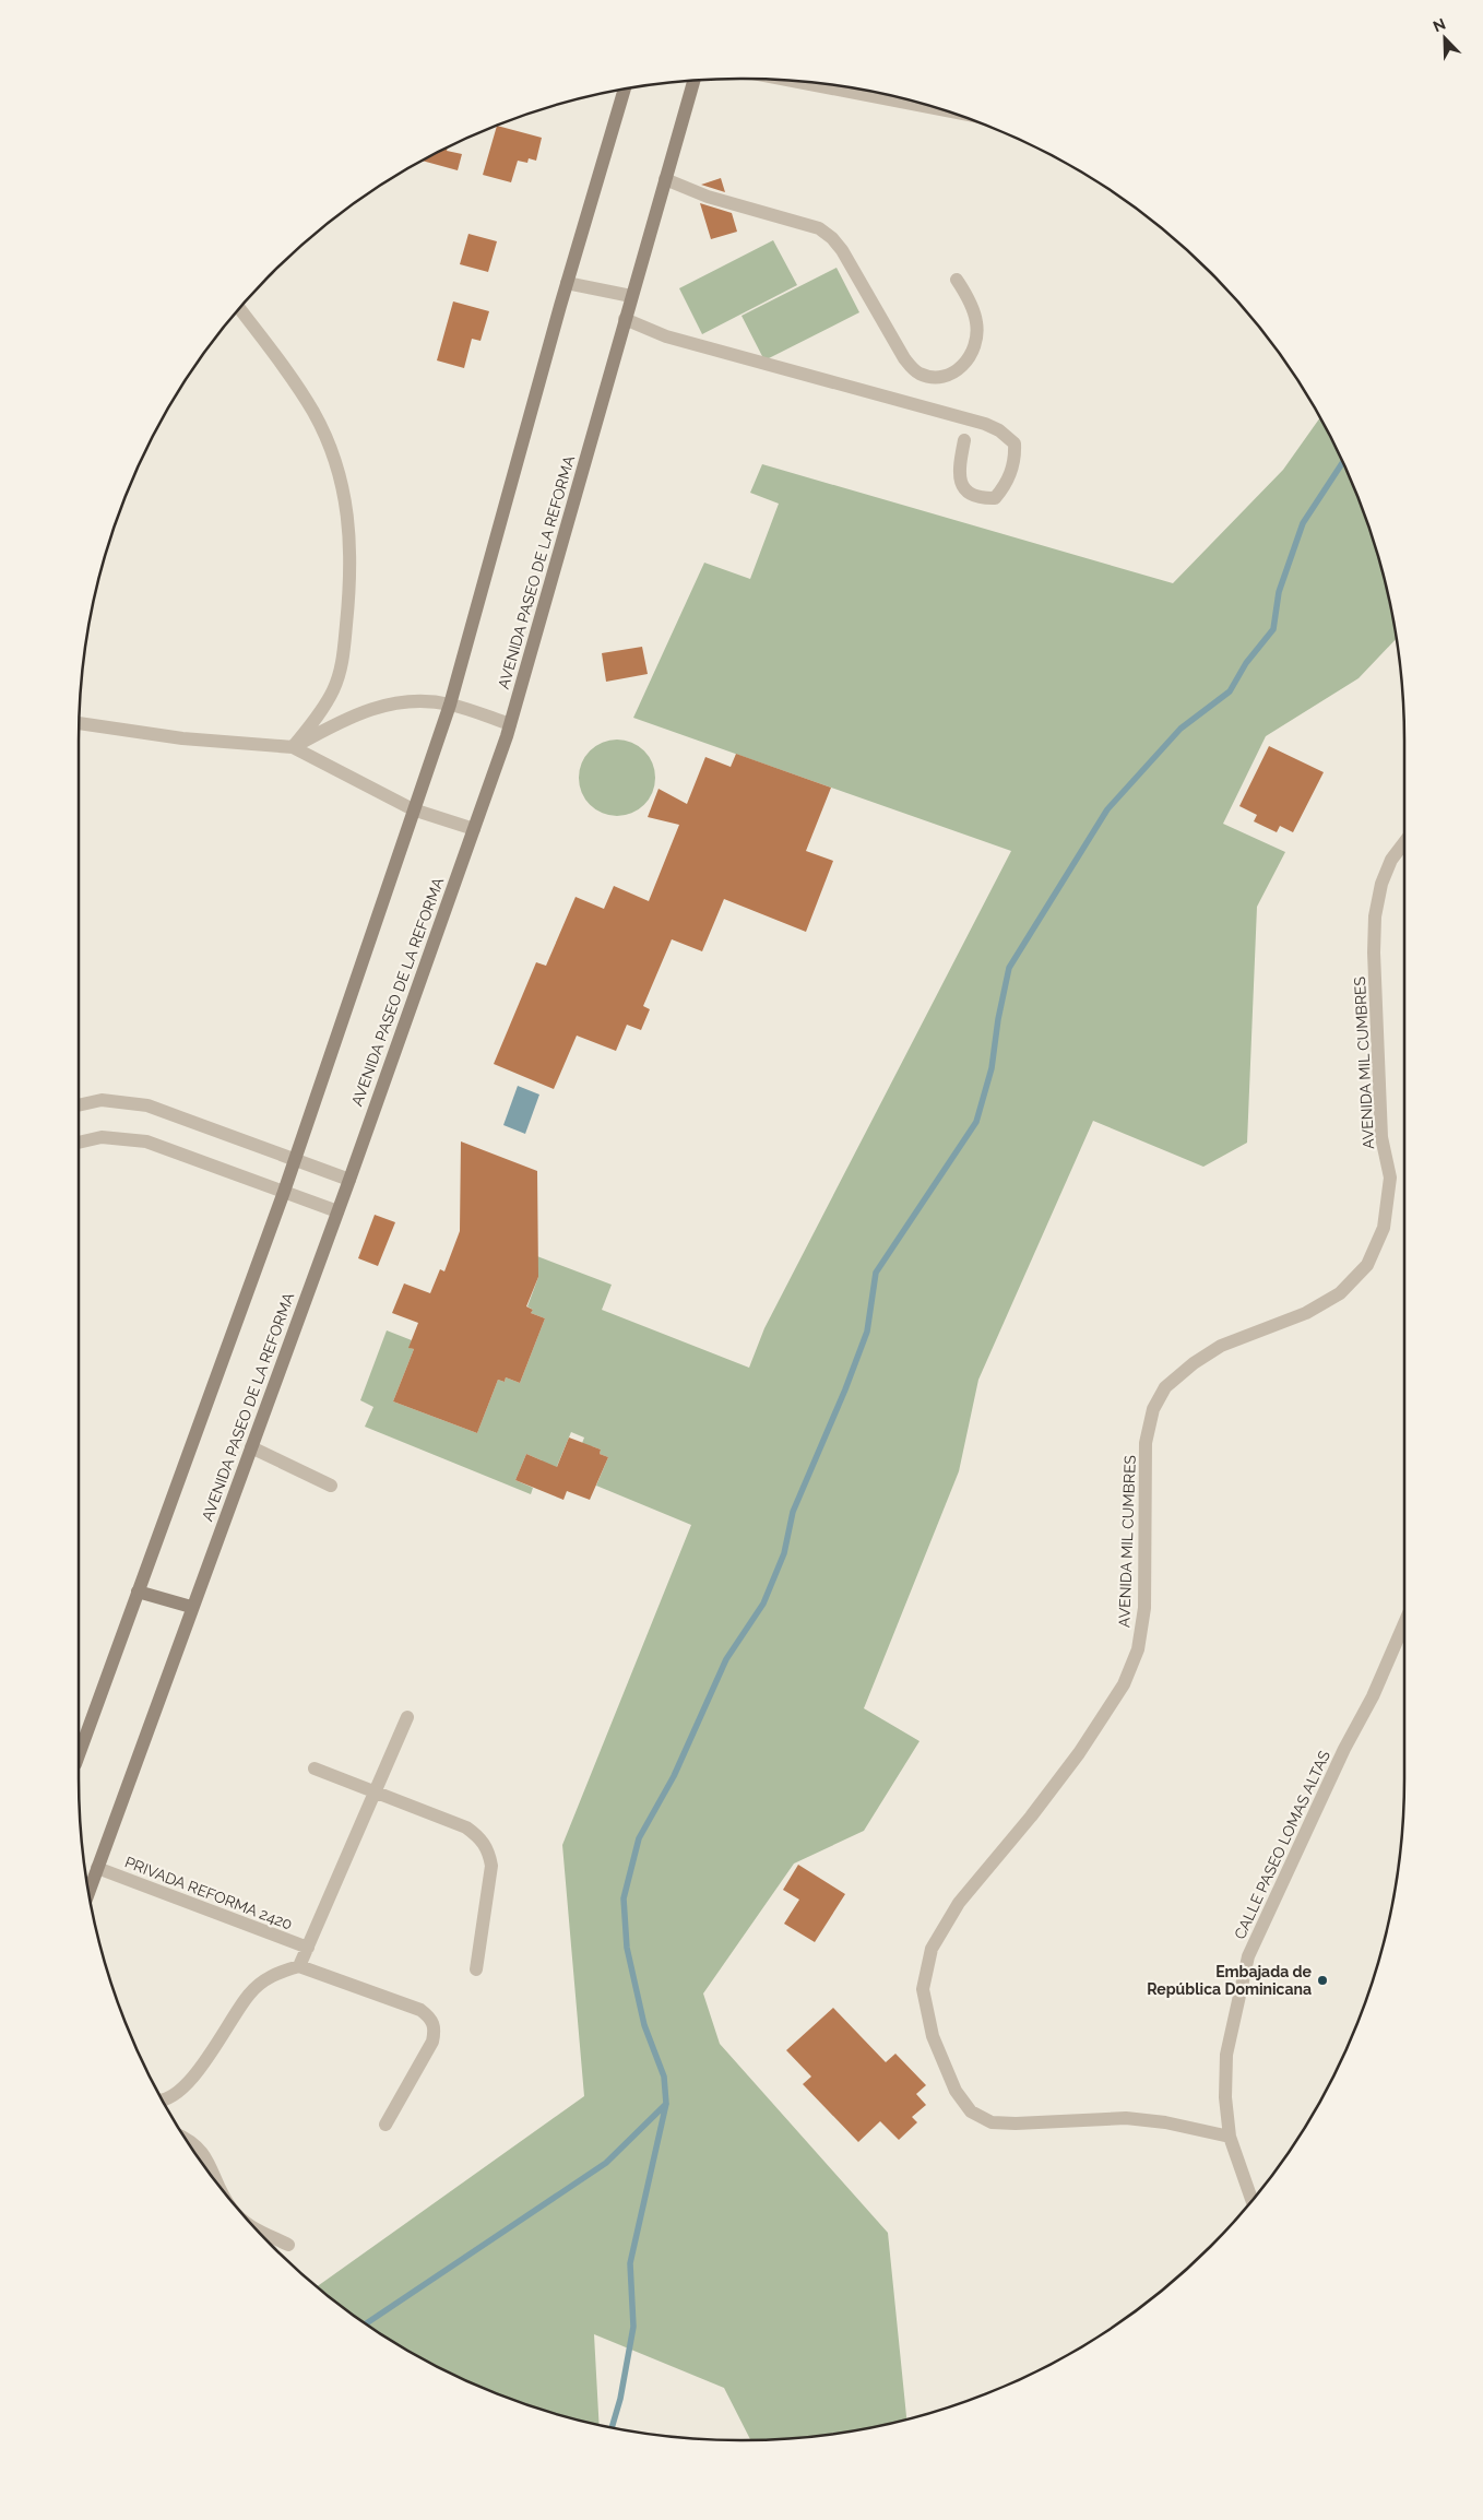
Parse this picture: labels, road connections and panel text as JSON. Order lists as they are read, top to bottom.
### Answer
{
  "streets": {
    "main road": ["AVENIDA PASEO DE LA REFORMA"],
    "street": ["AVENIDA MIL CUMBRES", "CALLE PASEO LOMAS ALTAS", "PRIVADA REFORMA 2420"]
  },
  "crossings": [
    ["AVENIDA PASEO DE LA REFORMA", "PRIVADA REFORMA 2420"],
    ["AVENIDA MIL CUMBRES", "CALLE PASEO LOMAS ALTAS"]
  ],
  "places": ["Embajada de República Dominicana"],
  "north": "top left"
}
